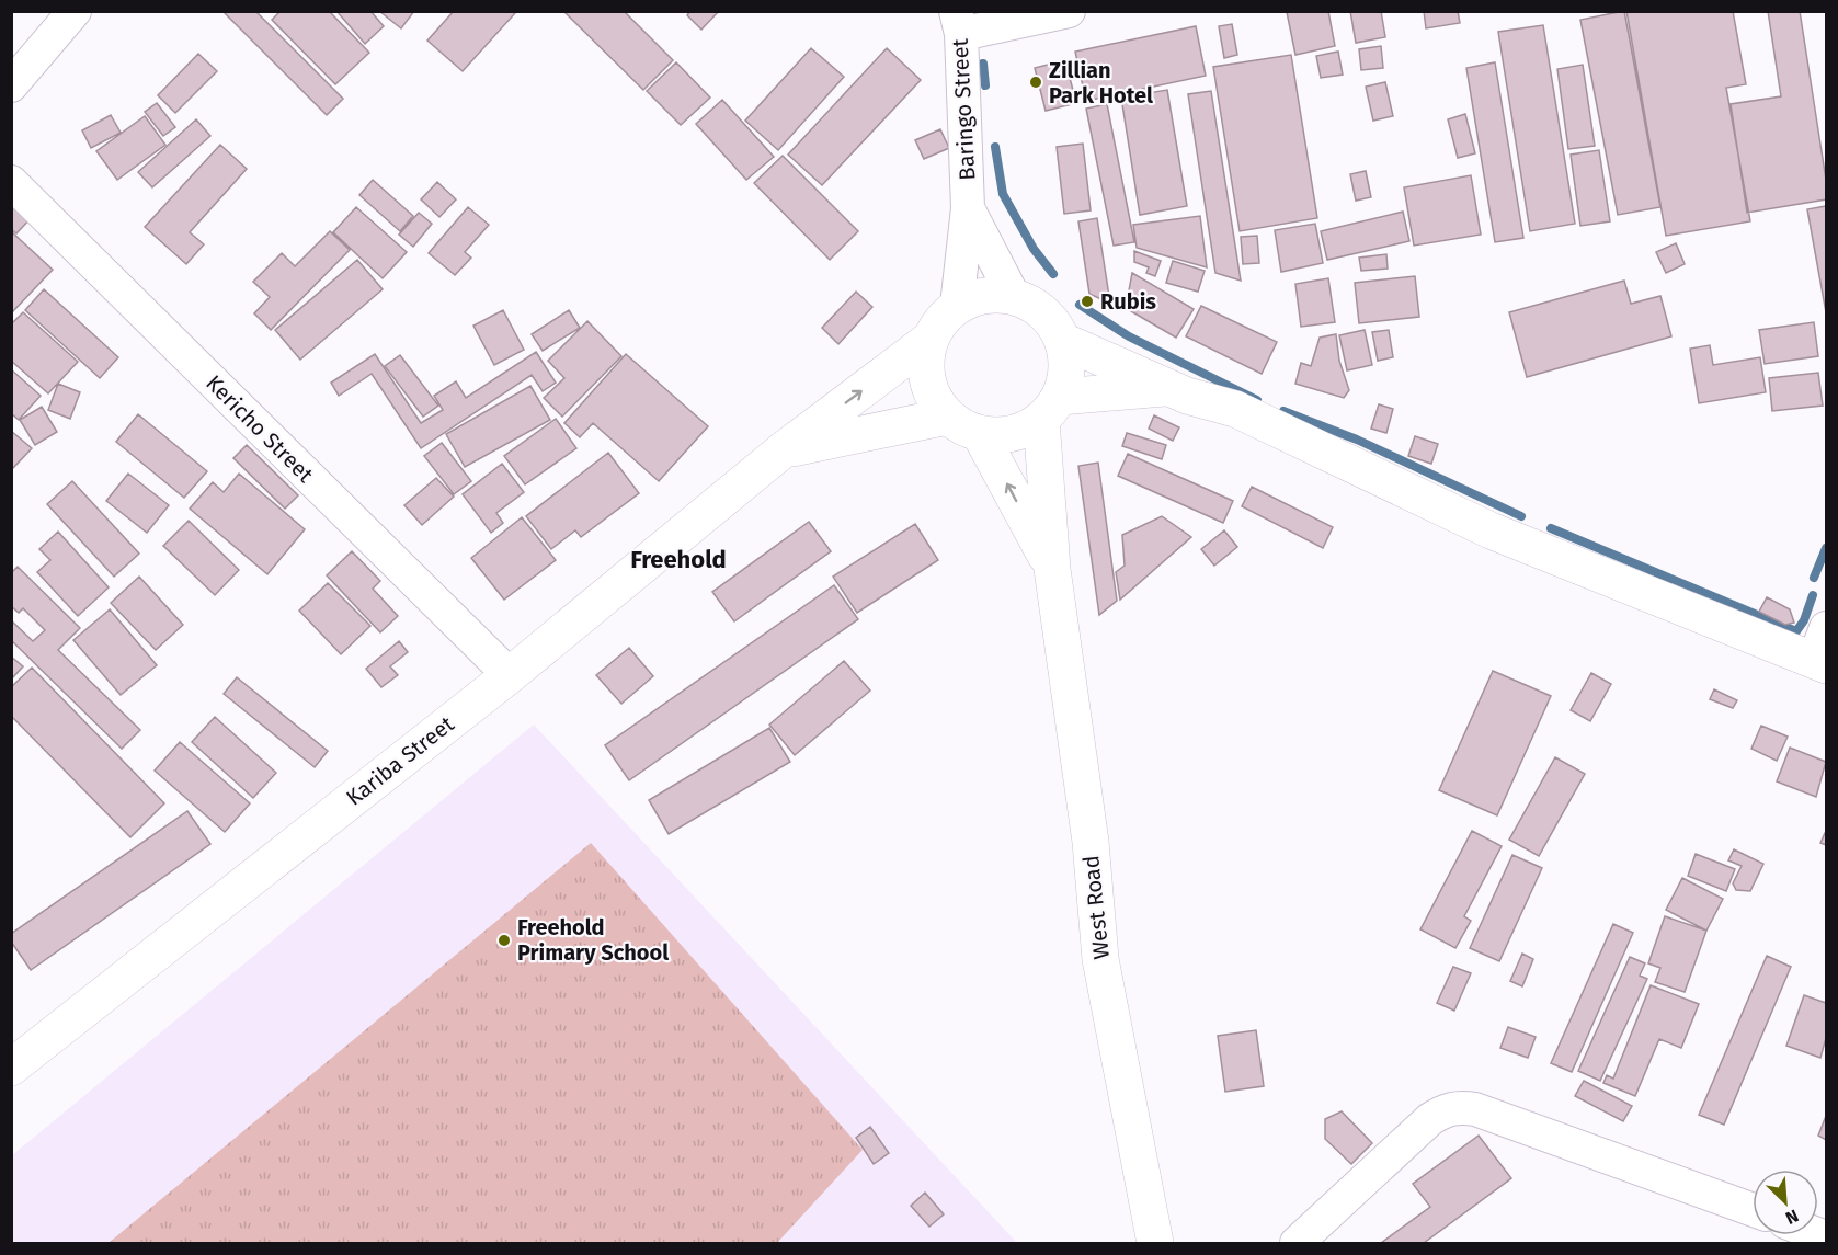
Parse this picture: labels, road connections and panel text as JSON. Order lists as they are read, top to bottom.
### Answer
{
  "streets": {
    "street": [
      "Baringo Street",
      "Kericho Street",
      "Kariba Street",
      "West Road"
    ]
  },
  "crossings": [
    ["Baringo Street", "Kariba Street"],
    ["Baringo Street", "West Road"],
    ["Kericho Street", "Kariba Street"],
    ["Kariba Street", "West Road"]
  ],
  "districts": ["Freehold"],
  "places": ["Zillian Park Hotel", "Rubis", "Freehold Primary School"],
  "north": "bottom right"
}
